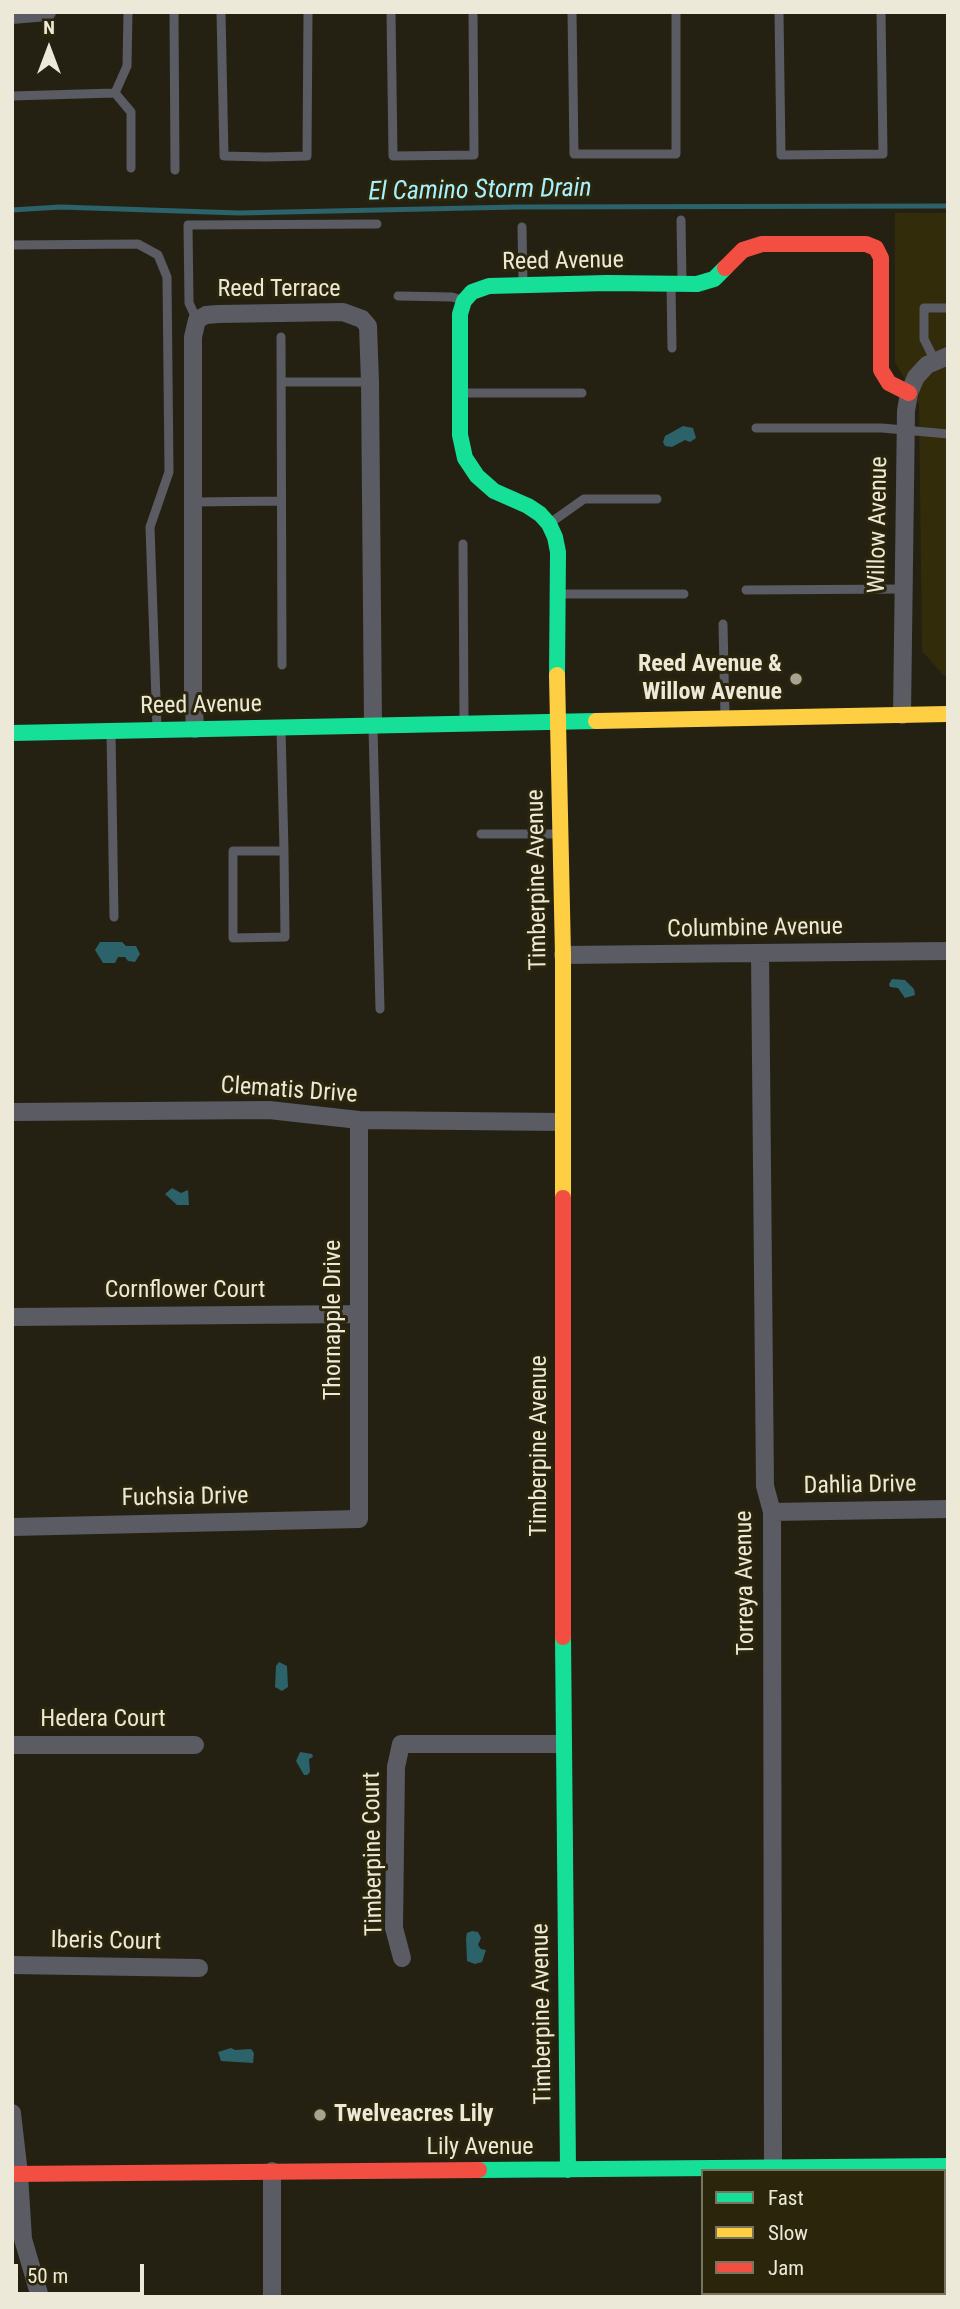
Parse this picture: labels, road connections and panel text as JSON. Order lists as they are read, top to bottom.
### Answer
{
  "streets": {
    "street": [
      "Reed Avenue",
      "Reed Terrace",
      "Willow Avenue",
      "Timberpine Avenue",
      "Columbine Avenue",
      "Clematis Drive",
      "Cornflower Court",
      "Thornapple Drive",
      "Dahlia Drive",
      "Fuchsia Drive",
      "Torreya Avenue",
      "Hedera Court",
      "Timberpine Court",
      "Iberis Court",
      "Lily Avenue"
    ]
  },
  "crossings": [
    ["Reed Avenue", "Reed Terrace"],
    ["Reed Avenue", "Willow Avenue"],
    ["Reed Avenue", "Timberpine Avenue"],
    ["Timberpine Avenue", "Columbine Avenue"],
    ["Timberpine Avenue", "Clematis Drive"],
    ["Timberpine Avenue", "Timberpine Court"],
    ["Timberpine Avenue", "Lily Avenue"],
    ["Columbine Avenue", "Torreya Avenue"],
    ["Clematis Drive", "Thornapple Drive"],
    ["Cornflower Court", "Thornapple Drive"],
    ["Thornapple Drive", "Fuchsia Drive"],
    ["Dahlia Drive", "Torreya Avenue"],
    ["Torreya Avenue", "Lily Avenue"]
  ],
  "water": ["El Camino Storm Drain"],
  "places": ["Reed Avenue & Willow Avenue", "Twelveacres Lily"],
  "legend": ["Fast", "Slow", "Jam"],
  "scale_bar": "50 m",
  "north": "top"
}
